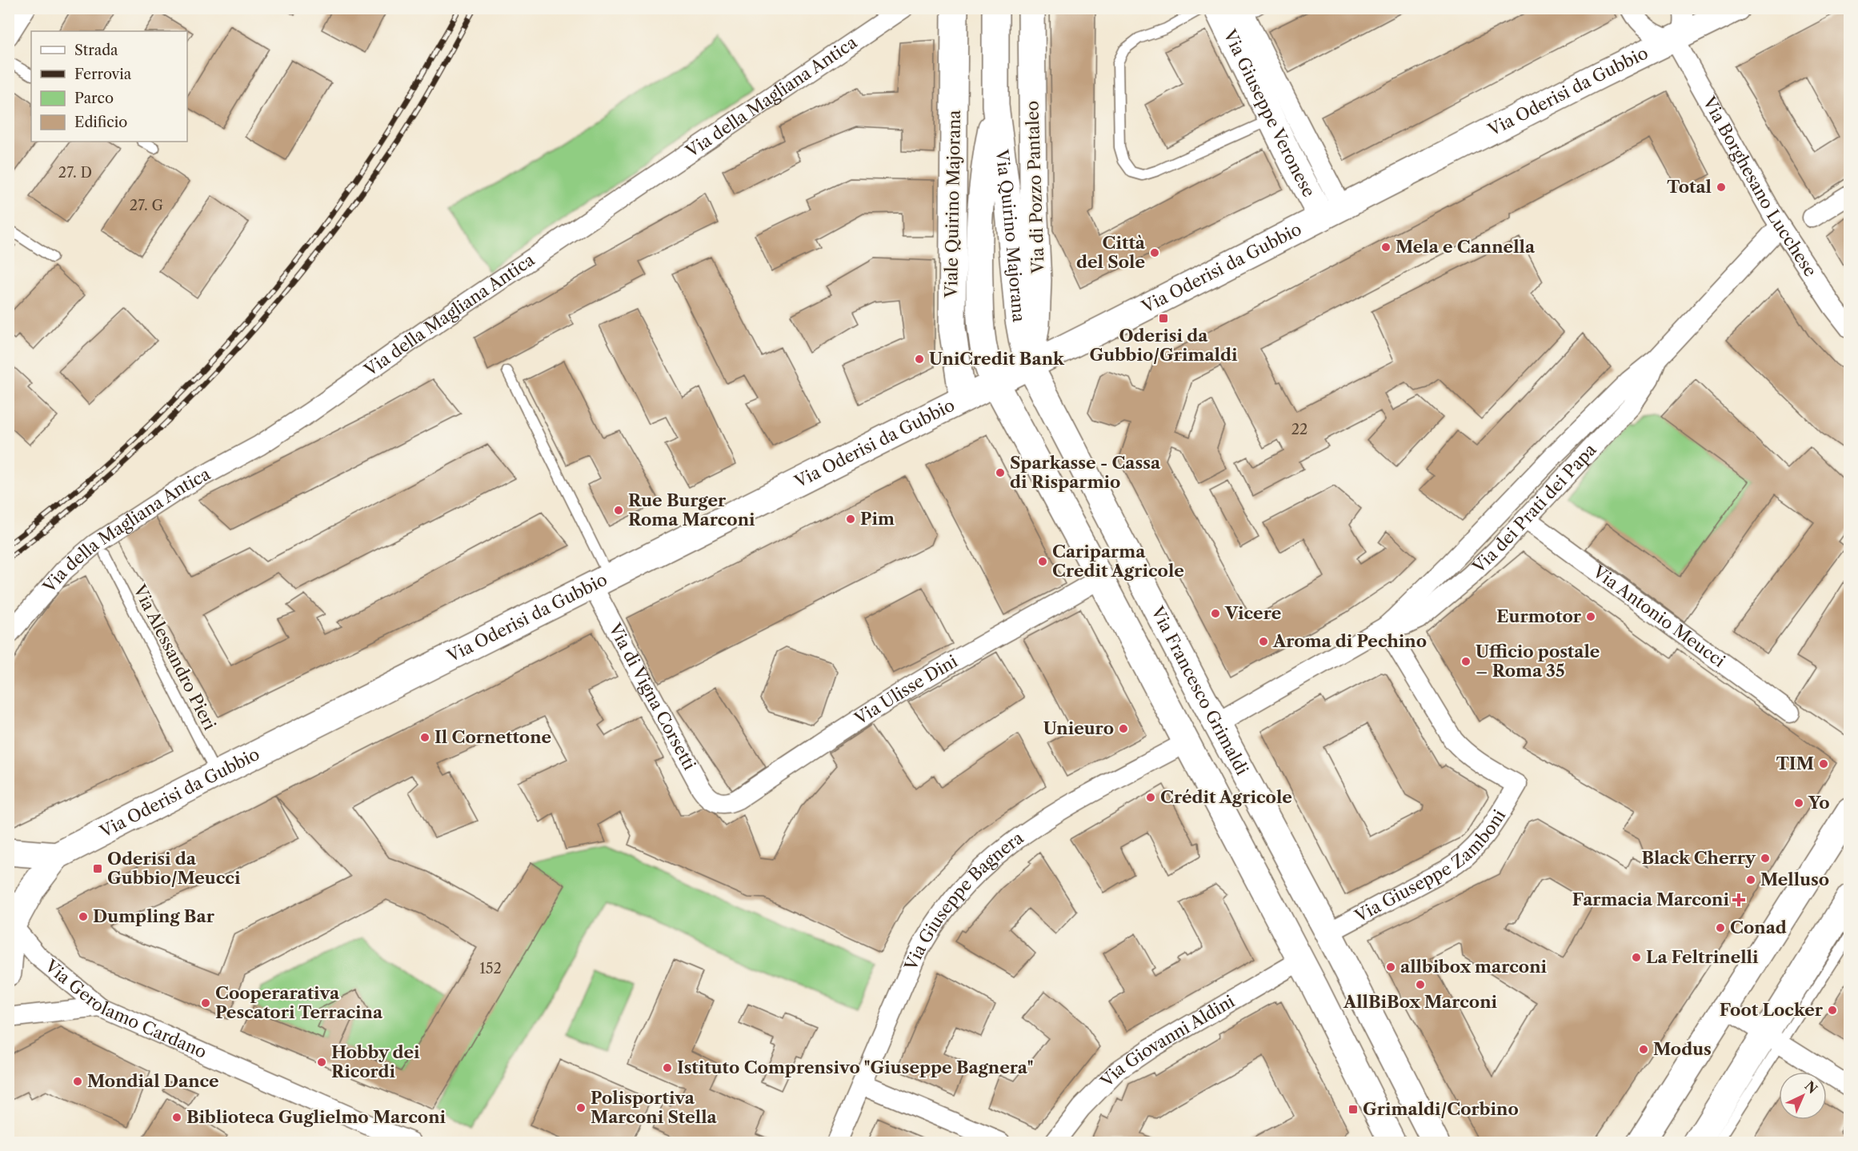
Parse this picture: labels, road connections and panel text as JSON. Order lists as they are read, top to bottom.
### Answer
{
  "streets": {
    "main road": [
      "Via Oderisi da Gubbio",
      "Via Giuseppe Veronese",
      "Via di Pozzo Pantaleo",
      "Viale Quirino Majorana",
      "Via Quirino Majorana",
      "Via Francesco Grimaldi"
    ],
    "street": [
      "Via della Magliana Antica",
      "Via Borghesano Lucchese",
      "Via dei Prati dei Papa",
      "Via Antonio Meucci",
      "Via Ulisse Dini",
      "Via di Vigna Corsetti",
      "Via Giuseppe Zamboni",
      "Via Giuseppe Bagnera",
      "Via Gerolamo Cardano",
      "Via Giovanni Aldini"
    ],
    "lane": ["Via Alessandro Pieri"]
  },
  "crossings": [
    ["Via Oderisi da Gubbio", "Via Giuseppe Veronese"],
    ["Via Oderisi da Gubbio", "Via Borghesano Lucchese"],
    ["Via Oderisi da Gubbio", "Via di Pozzo Pantaleo"],
    ["Via Oderisi da Gubbio", "Viale Quirino Majorana"],
    ["Via Oderisi da Gubbio", "Via Quirino Majorana"],
    ["Via Oderisi da Gubbio", "Via Alessandro Pieri"],
    ["Via Oderisi da Gubbio", "Via Francesco Grimaldi"],
    ["Via Oderisi da Gubbio", "Via di Vigna Corsetti"],
    ["Via Borghesano Lucchese", "Via dei Prati dei Papa"],
    ["Via di Pozzo Pantaleo", "Via Quirino Majorana"],
    ["Via di Pozzo Pantaleo", "Via Francesco Grimaldi"],
    ["Via Quirino Majorana", "Via Francesco Grimaldi"],
    ["Via dei Prati dei Papa", "Via Antonio Meucci"],
    ["Via dei Prati dei Papa", "Via Francesco Grimaldi"],
    ["Via dei Prati dei Papa", "Via Giuseppe Zamboni"],
    ["Via Ulisse Dini", "Via di Vigna Corsetti"],
    ["Via Francesco Grimaldi", "Via Giuseppe Zamboni"]
  ],
  "places": {
    "other": [
      "Total",
      "Mela e Cannella",
      "Città del Sole",
      "UniCredit Bank",
      "Sparkasse - Cassa di Risparmio",
      "Rue Burger Roma Marconi",
      "Pim",
      "Cariparma Credit Agricole",
      "Vicere",
      "Eurmotor",
      "Aroma di Pechino",
      "Ufficio postale – Roma 35",
      "Unieuro",
      "Il Cornettone",
      "TIM",
      "Crédit Agricole",
      "Yo",
      "Black Cherry",
      "Melluso",
      "Dumpling Bar",
      "Conad",
      "La Feltrinelli",
      "allbibox marconi",
      "AllBiBox Marconi",
      "Cooperarativa Pescatori Terracina",
      "Foot Locker",
      "Modus",
      "Hobby dei Ricordi",
      "Istituto Comprensivo \"Giuseppe Bagnera\"",
      "Mondial Dance",
      "Polisportiva Marconi Stella",
      "Biblioteca Guglielmo Marconi"
    ],
    "transit": ["Oderisi da Gubbio/Grimaldi", "Oderisi da Gubbio/Meucci", "Grimaldi/Corbino"],
    "health": ["Farmacia Marconi"]
  },
  "house_numbers": [
    "27. D",
    "27. G",
    "22",
    "152"
  ],
  "legend": [
    "Strada",
    "Ferrovia",
    "Parco",
    "Edificio"
  ],
  "north": "top right"
}
